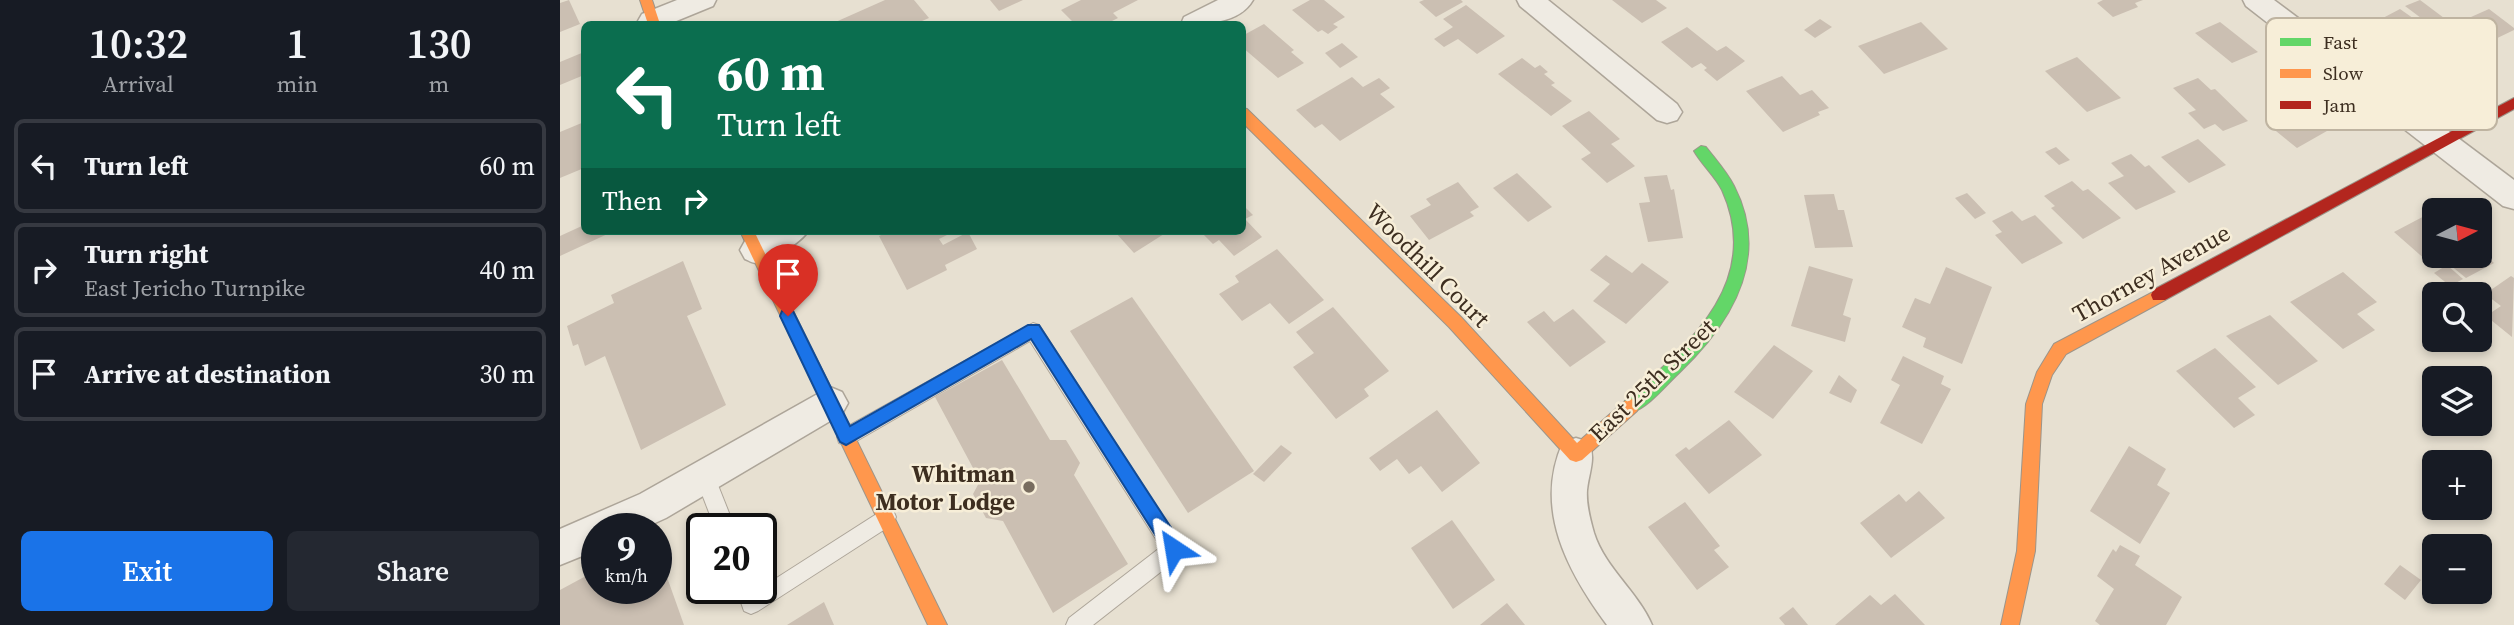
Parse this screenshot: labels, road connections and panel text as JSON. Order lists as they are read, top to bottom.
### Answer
{
  "streets": {
    "street": ["Woodhill Court", "Thorney Avenue", "East 25th Street"]
  },
  "crossings": [
    ["Woodhill Court", "East 25th Street"]
  ],
  "places": ["Whitman Motor Lodge"],
  "legend": ["Fast", "Slow", "Jam"],
  "north": "right",
  "page": {
    "eta": [
      "10:32",
      "Arrival",
      "1",
      "min",
      "130",
      "m"
    ],
    "turn": ["60 m", "Turn left"],
    "list": [
      {
        "name": "Turn left",
        "value": "60 m"
      },
      {
        "name": "Turn right",
        "note": "East Jericho Turnpike",
        "value": "40 m"
      },
      {
        "name": "Arrive at destination",
        "value": "30 m"
      }
    ],
    "then": "Then",
    "map_buttons": ["+", "−"],
    "speed": "9 km/h",
    "limit": "20",
    "buttons": ["Exit", "Share"]
  }
}
